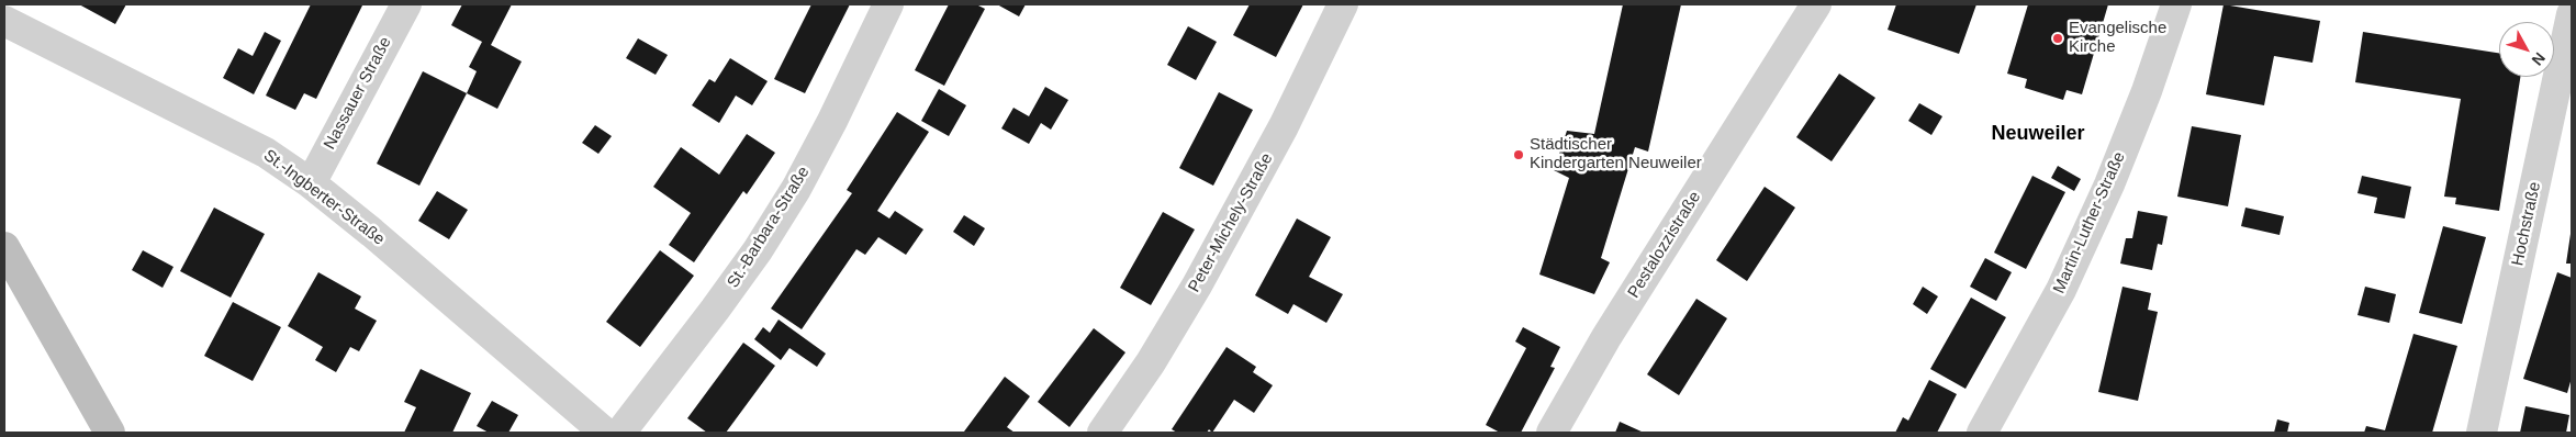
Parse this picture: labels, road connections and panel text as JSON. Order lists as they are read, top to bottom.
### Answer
{
  "streets": {
    "street": [
      "Nassauer Straße",
      "St.-Ingberter-Straße",
      "Peter-Michely-Straße",
      "Martin-Luther-Straße",
      "Hochstraße",
      "St.-Barbara-Straße",
      "Pestalozzistraße"
    ]
  },
  "crossings": [
    ["Nassauer Straße", "St.-Ingberter-Straße"]
  ],
  "districts": ["Neuweiler"],
  "places": ["Evangelische Kirche", "Städtischer Kindergarten Neuweiler"],
  "north": "bottom right"
}
